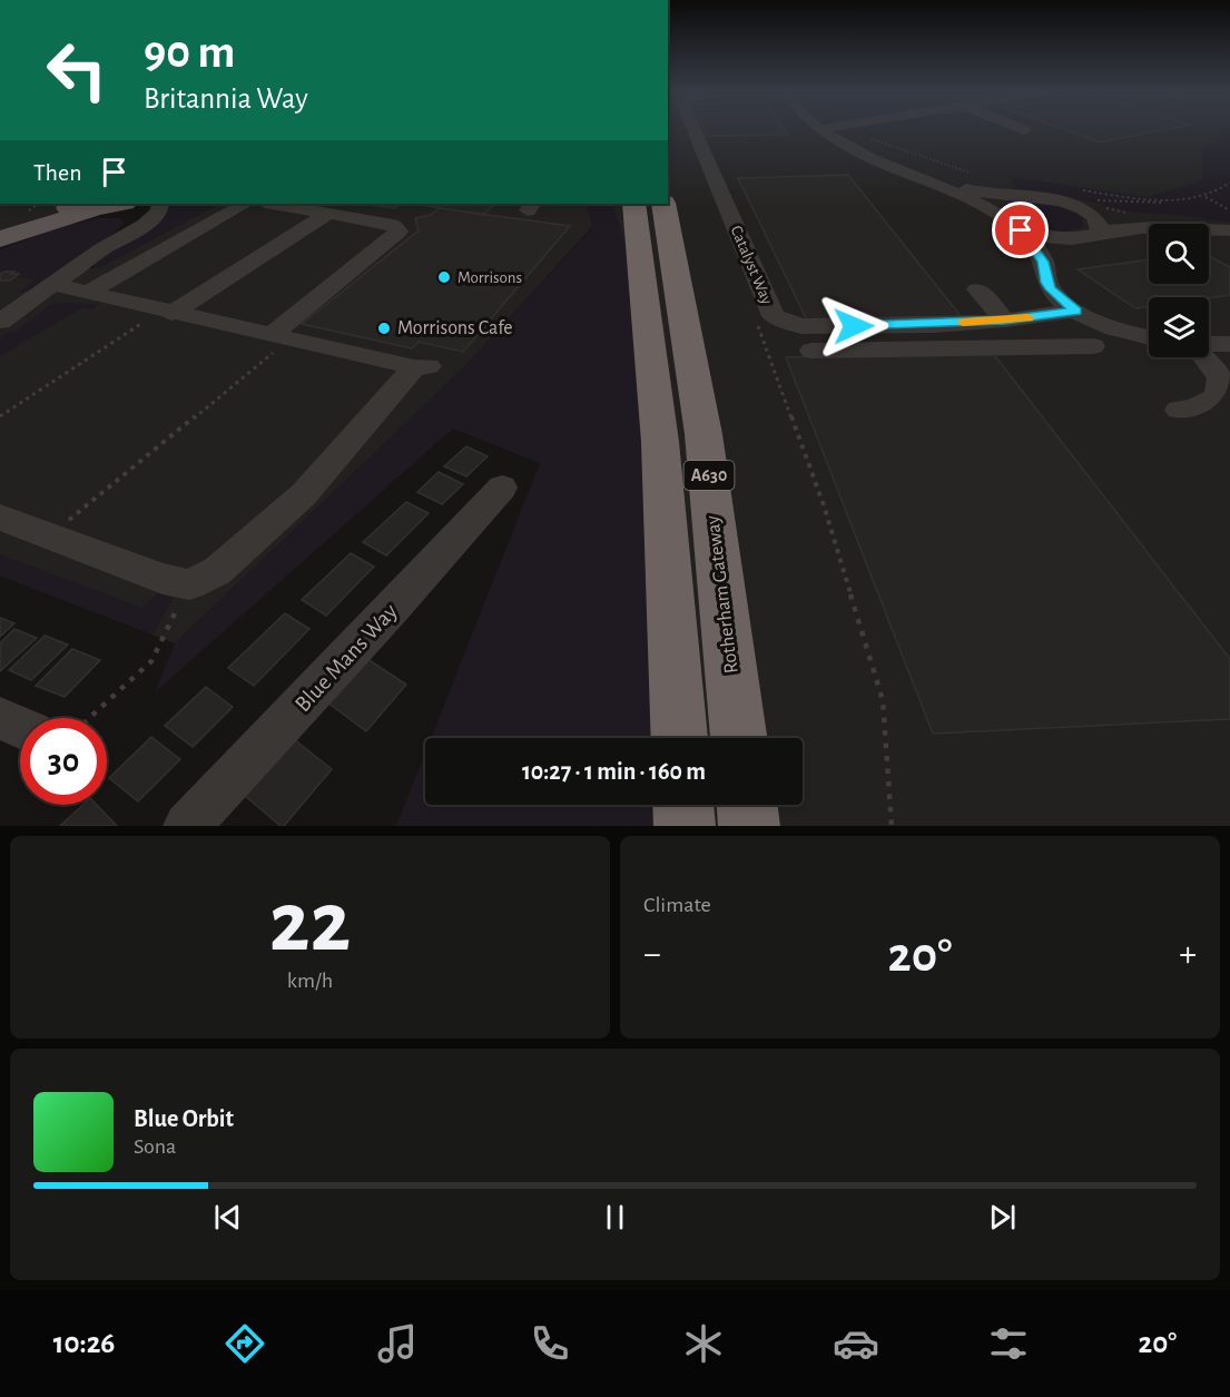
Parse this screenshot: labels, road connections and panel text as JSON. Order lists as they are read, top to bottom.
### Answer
{
  "streets": {
    "highway": ["A630", "Rotherham Gateway"],
    "street": ["Catalyst Way", "Blue Mans Way"]
  },
  "places": ["Morrisons", "Morrisons Cafe"],
  "page": {
    "turn": ["90 m", "Britannia Way"],
    "then": "Then",
    "limit": "30",
    "trip": "10:27 · 1 min · 160 m",
    "tile": [
      ["22", "km/h"],
      "Climate"
    ],
    "heat": ["−", "20°", "+"],
    "song": ["Blue Orbit", "Sona"],
    "tabs": ["10:26", "20°"]
  }
}
